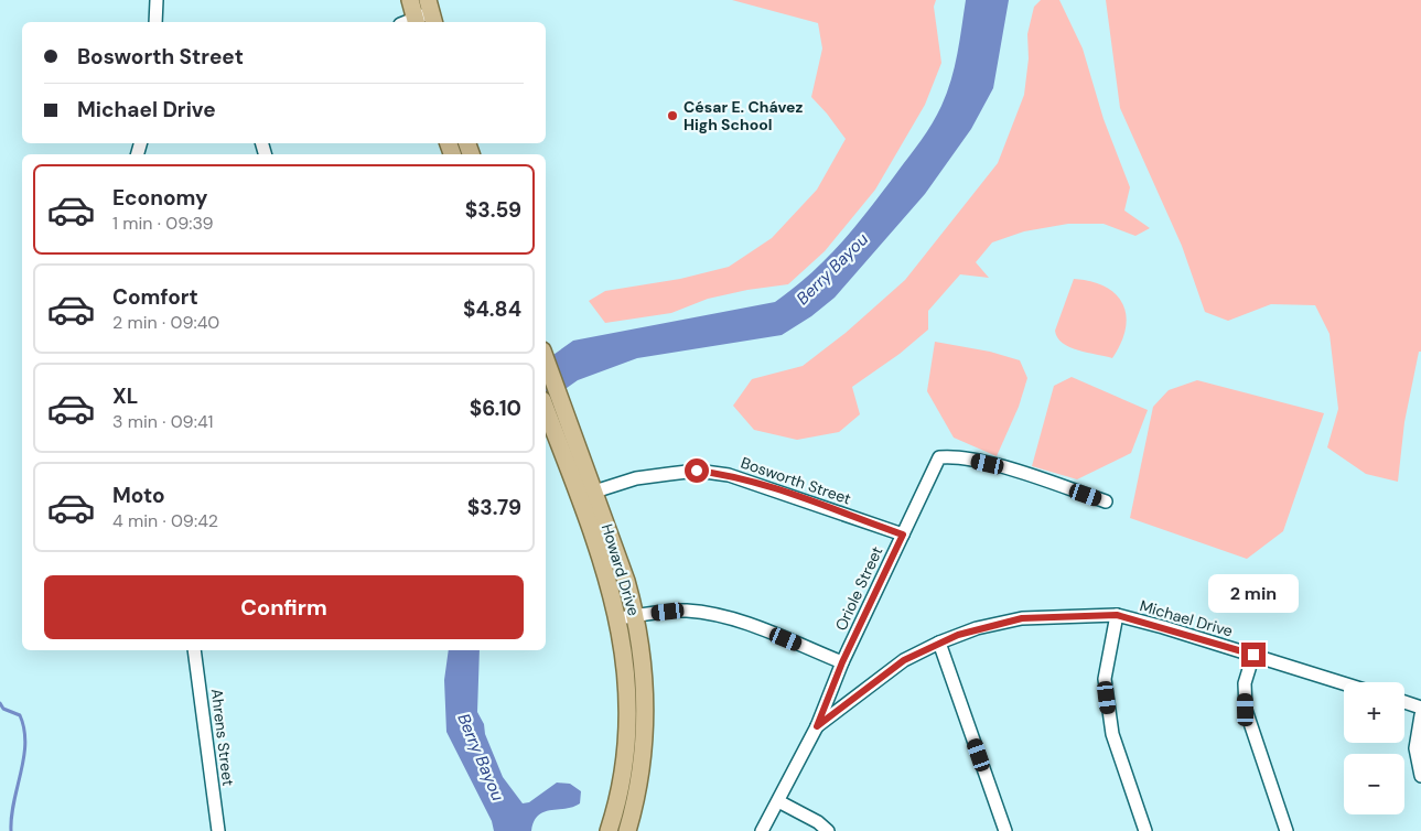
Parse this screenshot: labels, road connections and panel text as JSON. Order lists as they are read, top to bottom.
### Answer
{
  "streets": {
    "main road": ["Howard Drive"],
    "street": [
      "Bosworth Street",
      "Oriole Street",
      "Michael Drive",
      "Ahrens Street"
    ]
  },
  "crossings": [
    ["Bosworth Street", "Howard Drive"],
    ["Bosworth Street", "Oriole Street"],
    ["Oriole Street", "Michael Drive"]
  ],
  "water": ["Berry Bayou"],
  "places": ["César E. Chávez High School"],
  "page": {
    "banner": ["Bosworth Street", "Michael Drive"],
    "list": [
      {
        "name": "Economy",
        "note": "1 min · 09:39",
        "value": "$3.59"
      },
      {
        "name": "Comfort",
        "note": "2 min · 09:40",
        "value": "$4.84"
      },
      {
        "name": "XL",
        "note": "3 min · 09:41",
        "value": "$6.10"
      },
      {
        "name": "Moto",
        "note": "4 min · 09:42",
        "value": "$3.79"
      }
    ],
    "buttons": "Confirm",
    "bubble": "2 min",
    "map_buttons": ["+", "−"]
  }
}
